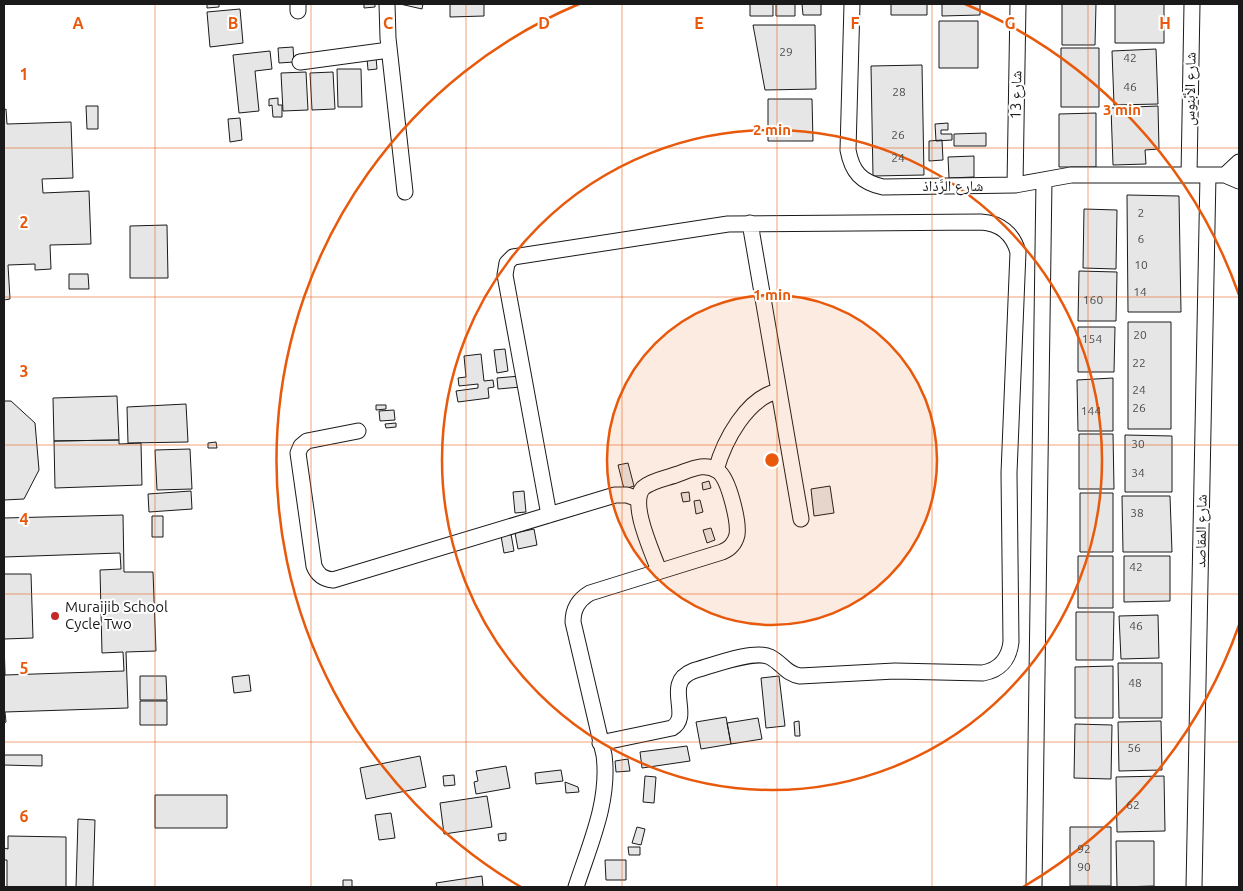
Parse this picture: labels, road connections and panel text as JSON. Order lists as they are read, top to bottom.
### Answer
{
  "streets": {
    "street": [
      "شارع الأبْنوس",
      "شارع 13",
      "شارع الرَّذاذ",
      "شارع المقاصد"
    ]
  },
  "crossings": [
    ["شارع الأبْنوس", "شارع الرَّذاذ"],
    ["شارع 13", "شارع الرَّذاذ"],
    ["شارع الرَّذاذ", "شارع المقاصد"]
  ],
  "places": ["Muraijib School Cycle Two"],
  "house_numbers": [
    "29",
    "42",
    "46",
    "28",
    "26",
    "24",
    "2",
    "6",
    "10",
    "14",
    "160",
    "20",
    "154",
    "22",
    "24",
    "26",
    "144",
    "30",
    "34",
    "38",
    "42",
    "46",
    "48",
    "56",
    "62",
    "92",
    "90"
  ],
  "grid": {
    "columns": [
      "A",
      "B",
      "C",
      "D",
      "E",
      "F",
      "G",
      "H"
    ],
    "rows": [
      "1",
      "2",
      "3",
      "4",
      "5",
      "6"
    ]
  },
  "rings": ["3 min", "2 min", "1 min"]
}
